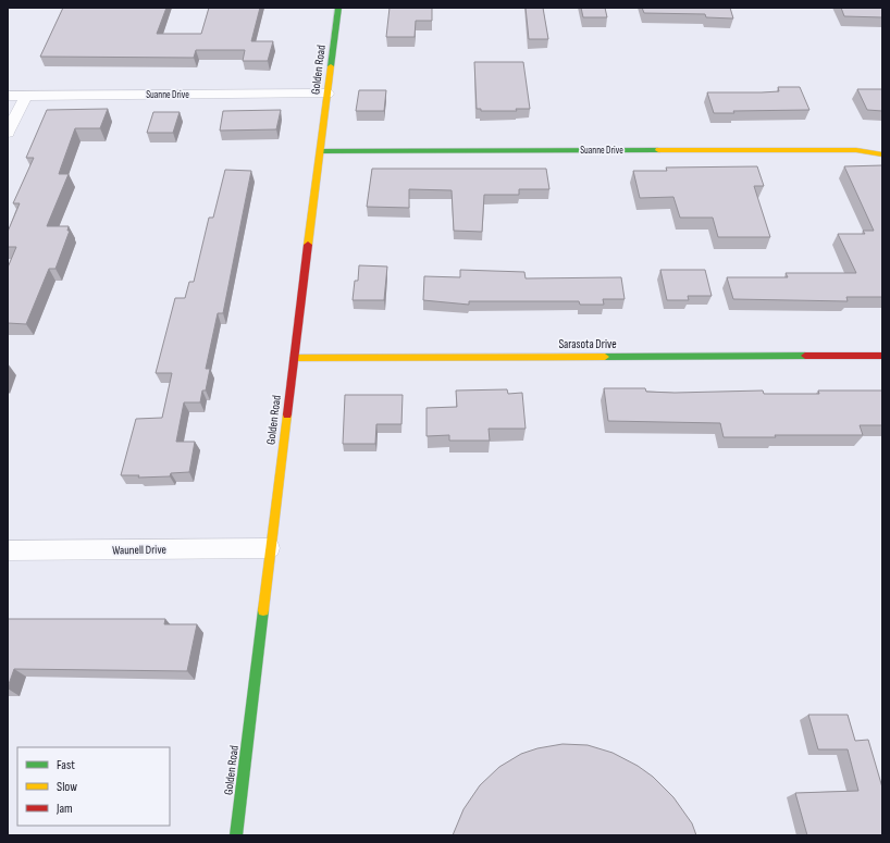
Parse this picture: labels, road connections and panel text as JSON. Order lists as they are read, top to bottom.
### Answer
{
  "streets": {
    "street": [
      "Golden Road",
      "Suanne Drive",
      "Sarasota Drive",
      "Waunell Drive"
    ]
  },
  "crossings": [
    ["Golden Road", "Suanne Drive"],
    ["Golden Road", "Sarasota Drive"],
    ["Golden Road", "Waunell Drive"]
  ],
  "legend": ["Fast", "Slow", "Jam"]
}
